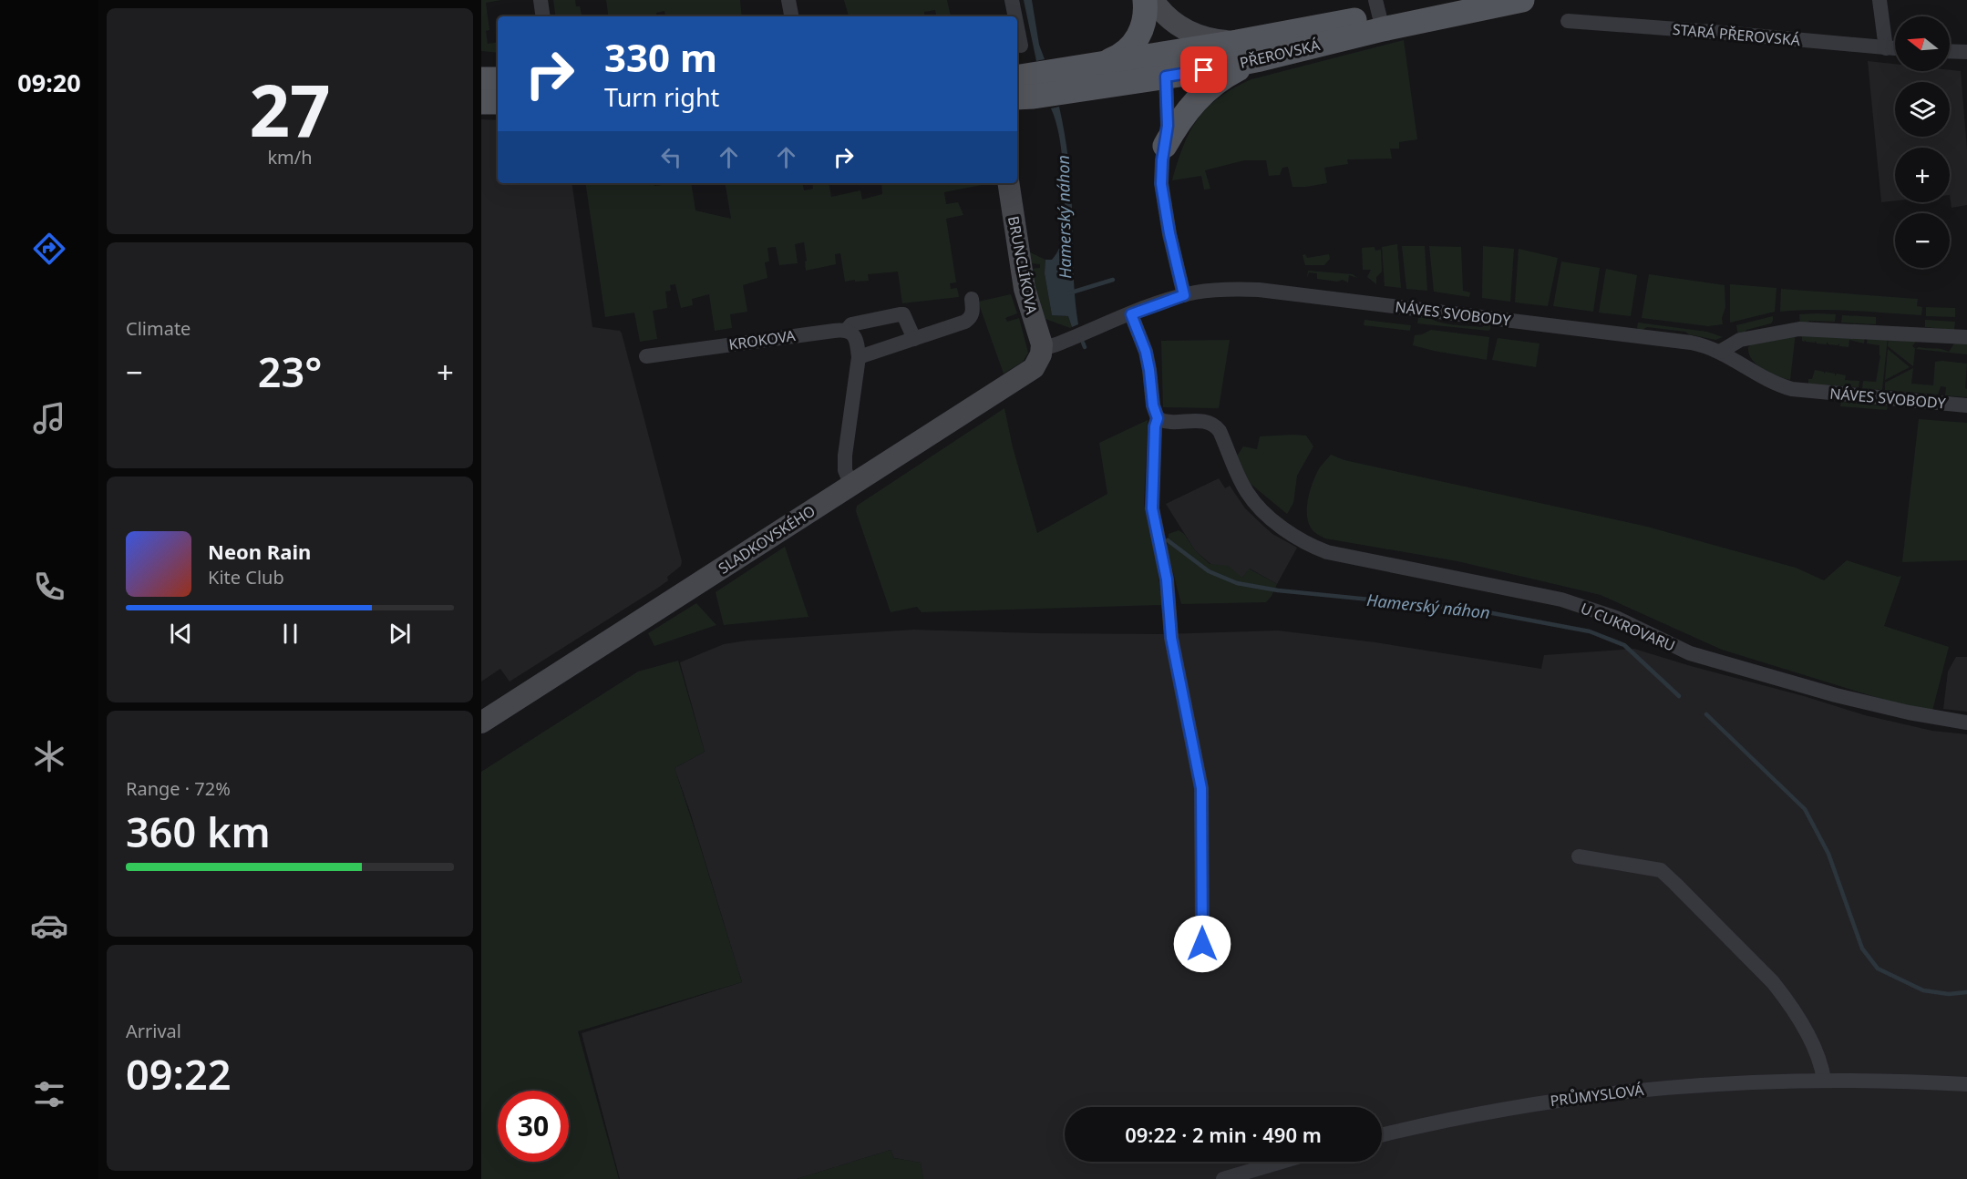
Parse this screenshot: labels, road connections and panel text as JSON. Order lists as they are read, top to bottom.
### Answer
{
  "streets": {
    "main road": ["PŘEROVSKÁ"],
    "street": [
      "STARÁ PŘEROVSKÁ",
      "BRUNCLÍKOVA",
      "NÁVES SVOBODY",
      "KROKOVA",
      "SLADKOVSKÉHO",
      "U CUKROVARU",
      "PRŮMYSLOVÁ"
    ]
  },
  "crossings": [
    ["BRUNCLÍKOVA", "NÁVES SVOBODY"],
    ["BRUNCLÍKOVA", "SLADKOVSKÉHO"],
    ["NÁVES SVOBODY", "SLADKOVSKÉHO"]
  ],
  "water": ["Hamerský náhon"],
  "north": "left",
  "page": {
    "tabs": "09:20",
    "tile": [
      ["27", "km/h"],
      "Climate",
      ["Range · 72%", "360 km"],
      ["Arrival", "09:22"]
    ],
    "map_buttons": ["+", "−"],
    "turn": ["330 m", "Turn right"],
    "heat": ["−", "23°", "+"],
    "song": ["Neon Rain", "Kite Club"],
    "limit": "30",
    "trip": "09:22 · 2 min · 490 m"
  }
}
